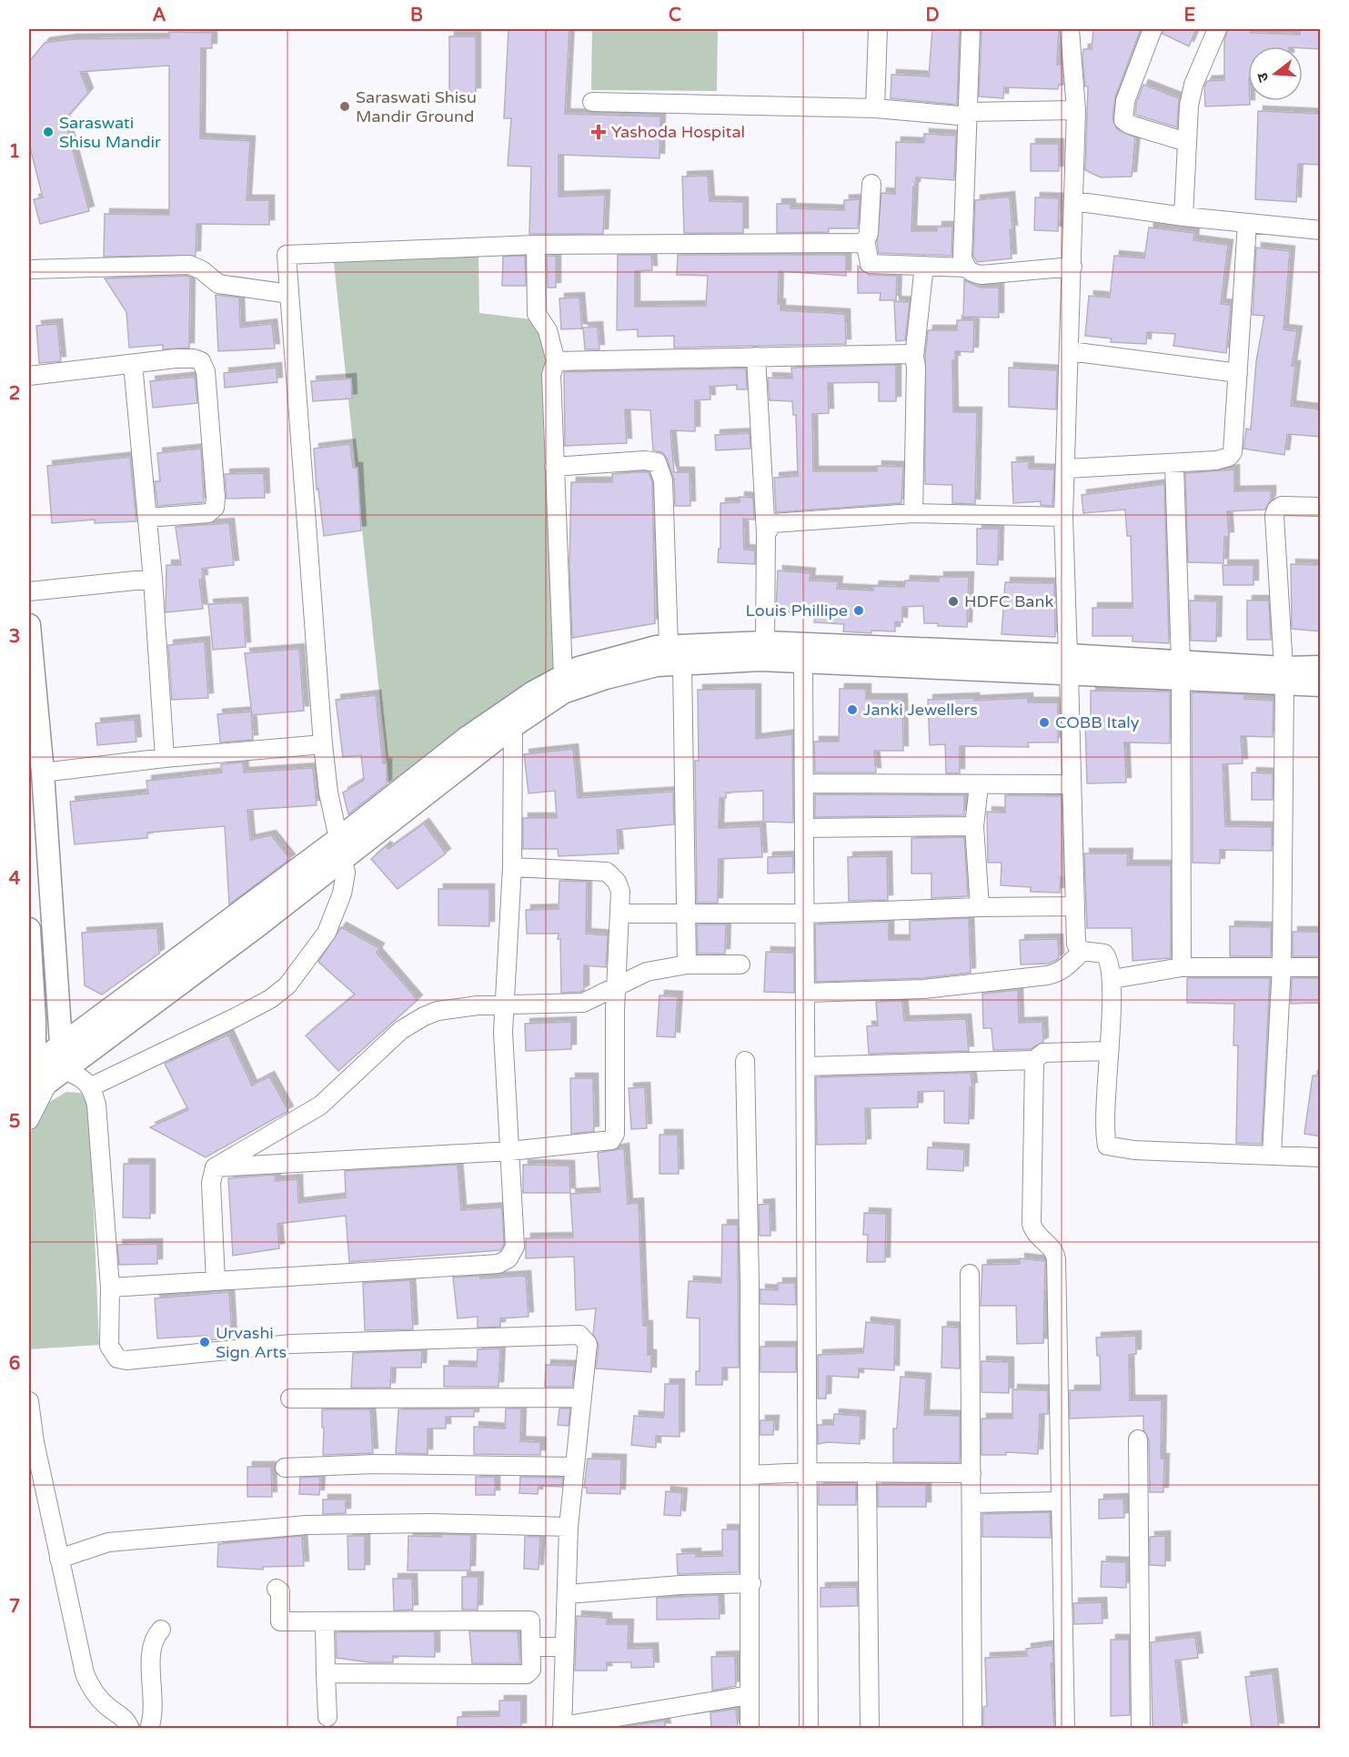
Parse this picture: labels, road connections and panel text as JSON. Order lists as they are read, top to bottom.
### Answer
{
  "places": {
    "other": [
      "Saraswati Shisu Mandir Ground",
      "Saraswati Shisu Mandir",
      "HDFC Bank",
      "Louis Phillipe",
      "Janki Jewellers",
      "COBB Italy",
      "Urvashi Sign Arts"
    ],
    "health": ["Yashoda Hospital"]
  },
  "north": "left",
  "grid": {
    "columns": [
      "A",
      "B",
      "C",
      "D",
      "E"
    ],
    "rows": [
      "1",
      "2",
      "3",
      "4",
      "5",
      "6",
      "7"
    ]
  }
}
